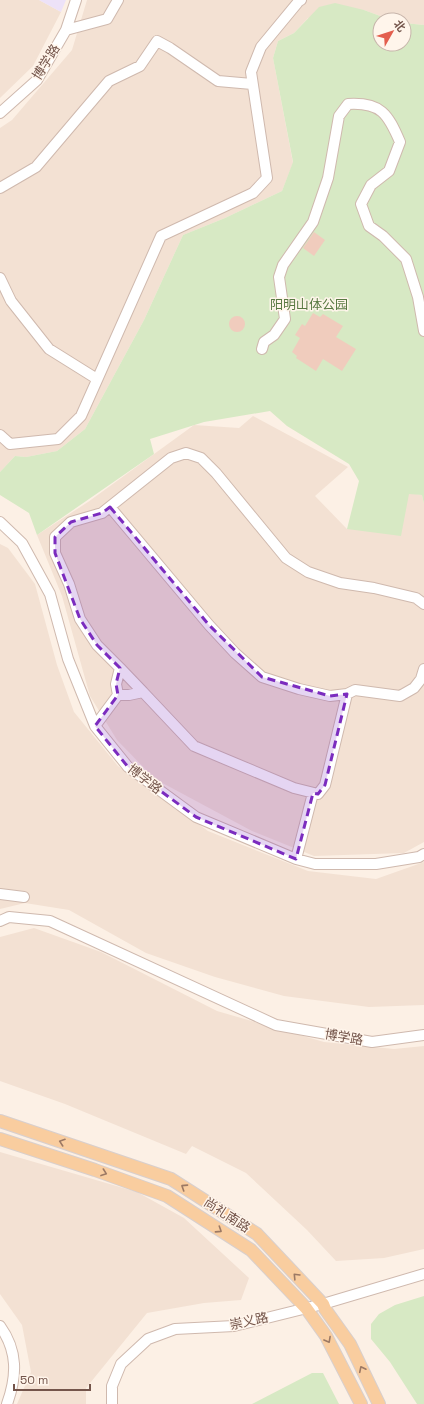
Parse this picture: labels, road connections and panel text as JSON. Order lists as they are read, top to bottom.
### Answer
{
  "streets": {
    "main road": ["尚礼南路"],
    "street": ["博学路", "崇义路"]
  },
  "crossings": [
    ["尚礼南路", "崇义路"]
  ],
  "parks": ["阳明山体公园"],
  "scale_bar": "50 m",
  "north": "top right"
}
